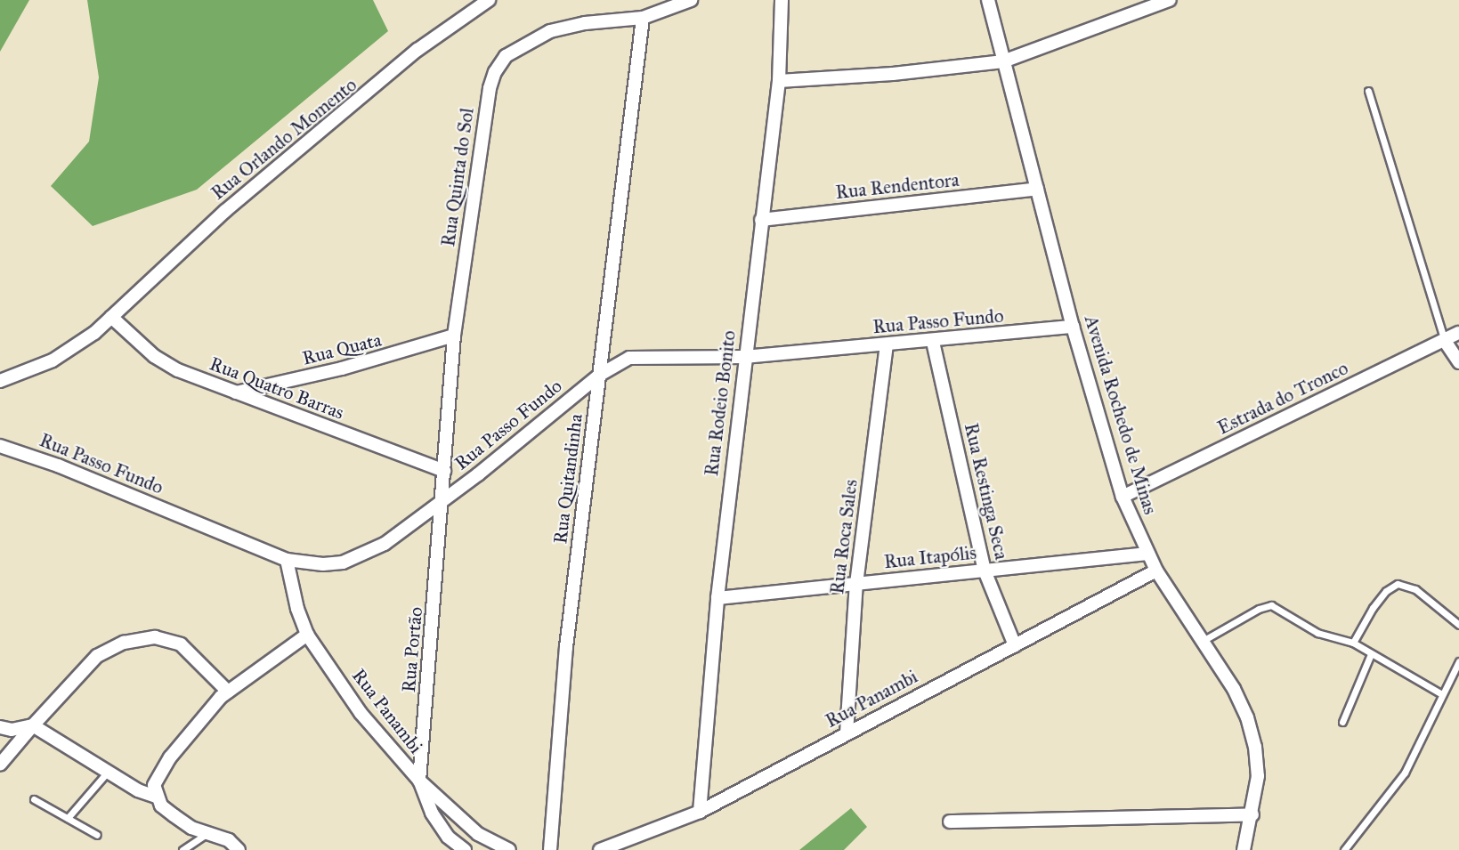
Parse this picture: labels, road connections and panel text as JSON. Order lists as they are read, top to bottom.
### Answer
{
  "streets": {
    "street": [
      "Rua Orlando Momento",
      "Rua Quinta do Sol",
      "Rua Rendentora",
      "Rua Passo Fundo",
      "Rua Quata",
      "Rua Quatro Barras",
      "Estrada do Tronco",
      "Rua Rodeio Bonito",
      "Avenida Rochedo de Minas",
      "Rua Quitandinha",
      "Rua Restinga Seca",
      "Rua Roca Sales",
      "Rua Itapólis",
      "Rua Portão",
      "Rua Panambi"
    ]
  },
  "crossings": [
    ["Rua Orlando Momento", "Rua Quatro Barras"],
    ["Rua Quinta do Sol", "Rua Passo Fundo"],
    ["Rua Quinta do Sol", "Rua Quata"],
    ["Rua Quinta do Sol", "Rua Quatro Barras"],
    ["Rua Quinta do Sol", "Rua Quitandinha"],
    ["Rua Quinta do Sol", "Rua Portão"],
    ["Rua Rendentora", "Rua Rodeio Bonito"],
    ["Rua Rendentora", "Avenida Rochedo de Minas"],
    ["Rua Passo Fundo", "Rua Rodeio Bonito"],
    ["Rua Passo Fundo", "Avenida Rochedo de Minas"],
    ["Rua Passo Fundo", "Rua Quitandinha"],
    ["Rua Passo Fundo", "Rua Restinga Seca"],
    ["Rua Passo Fundo", "Rua Roca Sales"],
    ["Rua Passo Fundo", "Rua Portão"],
    ["Rua Passo Fundo", "Rua Panambi"],
    ["Rua Quata", "Rua Quatro Barras"],
    ["Estrada do Tronco", "Avenida Rochedo de Minas"],
    ["Rua Rodeio Bonito", "Rua Itapólis"],
    ["Rua Rodeio Bonito", "Rua Panambi"],
    ["Avenida Rochedo de Minas", "Rua Itapólis"],
    ["Avenida Rochedo de Minas", "Rua Panambi"],
    ["Rua Restinga Seca", "Rua Itapólis"],
    ["Rua Restinga Seca", "Rua Panambi"],
    ["Rua Roca Sales", "Rua Itapólis"],
    ["Rua Roca Sales", "Rua Panambi"],
    ["Rua Portão", "Rua Panambi"]
  ]
}
